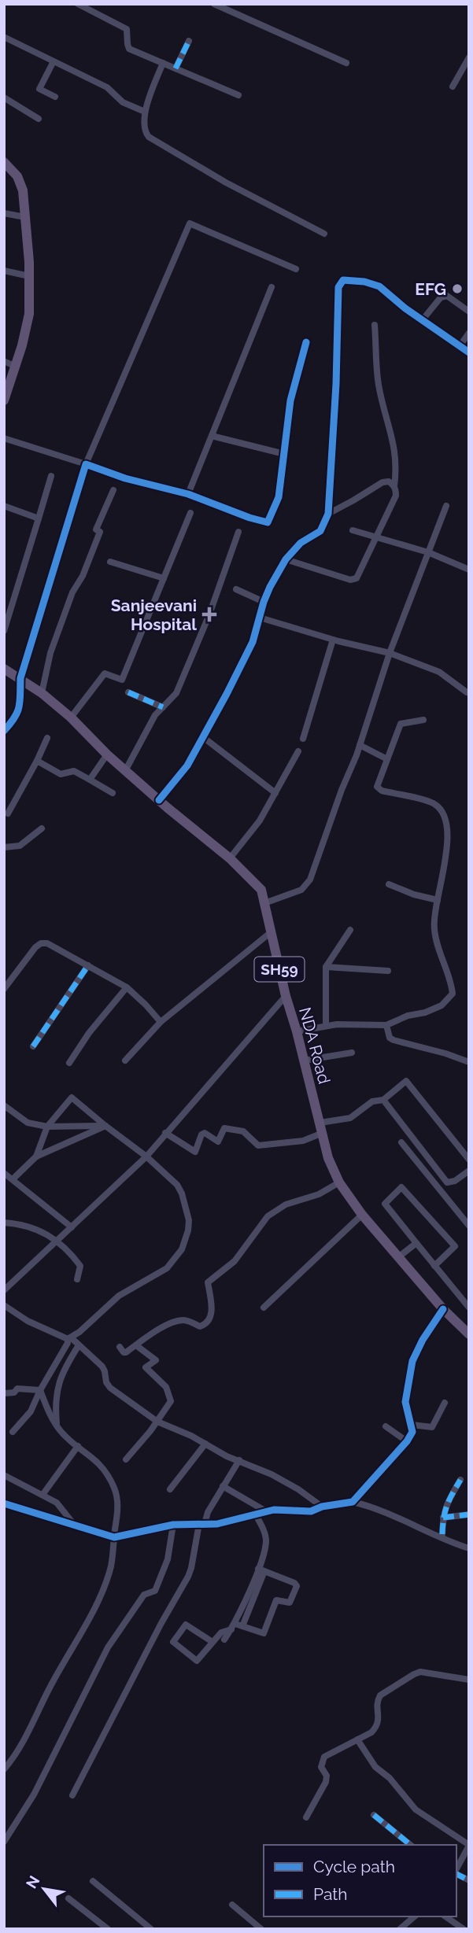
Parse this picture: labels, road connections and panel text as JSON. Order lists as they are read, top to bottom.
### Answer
{
  "streets": {
    "main road": ["SH59", "NDA Road"]
  },
  "places": {
    "other": ["EFG"],
    "health": ["Sanjeevani Hospital"]
  },
  "legend": ["Cycle path", "Path"],
  "north": "top left"
}
